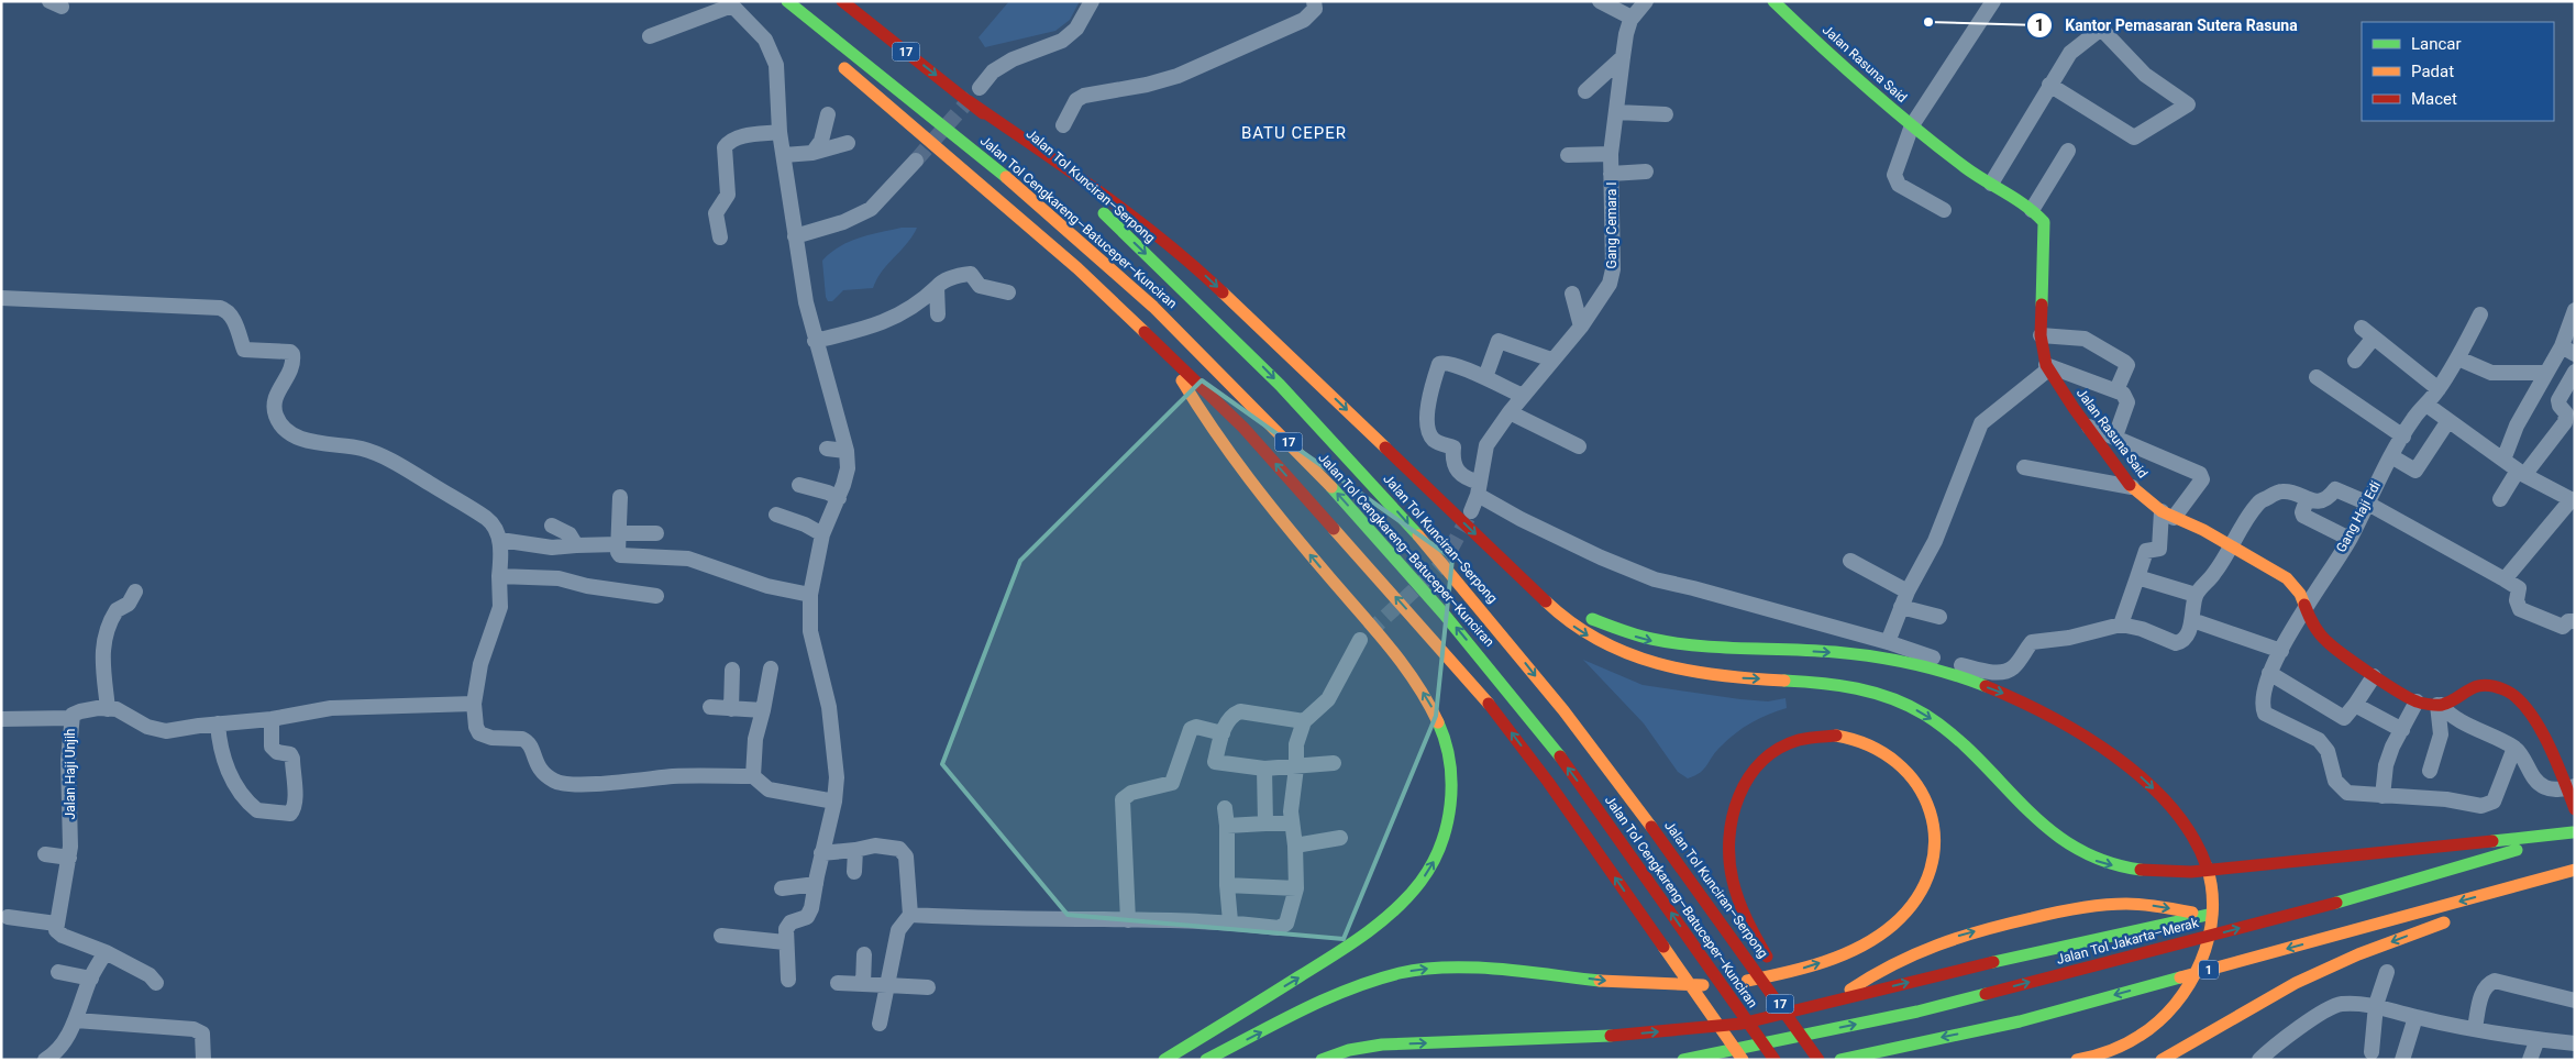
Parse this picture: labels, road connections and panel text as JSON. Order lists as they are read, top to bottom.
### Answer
{
  "streets": {
    "main road": [
      "17",
      "Jalan Rasuna Said",
      "Jalan Tol Kunciran–Serpong",
      "Jalan Tol Cengkareng–Batuceper–Kunciran",
      "Jalan Tol Jakarta–Merak",
      "1"
    ],
    "street": ["Gang Cemara I", "Gang Haji Edi", "Jalan Haji Unjih"]
  },
  "crossings": [
    ["17", "Jalan Tol Kunciran–Serpong"],
    ["Jalan Rasuna Said", "Gang Haji Edi"]
  ],
  "districts": ["BATU CEPER"],
  "places": ["Kantor Pemasaran Sutera Rasuna"],
  "legend": ["Lancar", "Padat", "Macet"]
}
